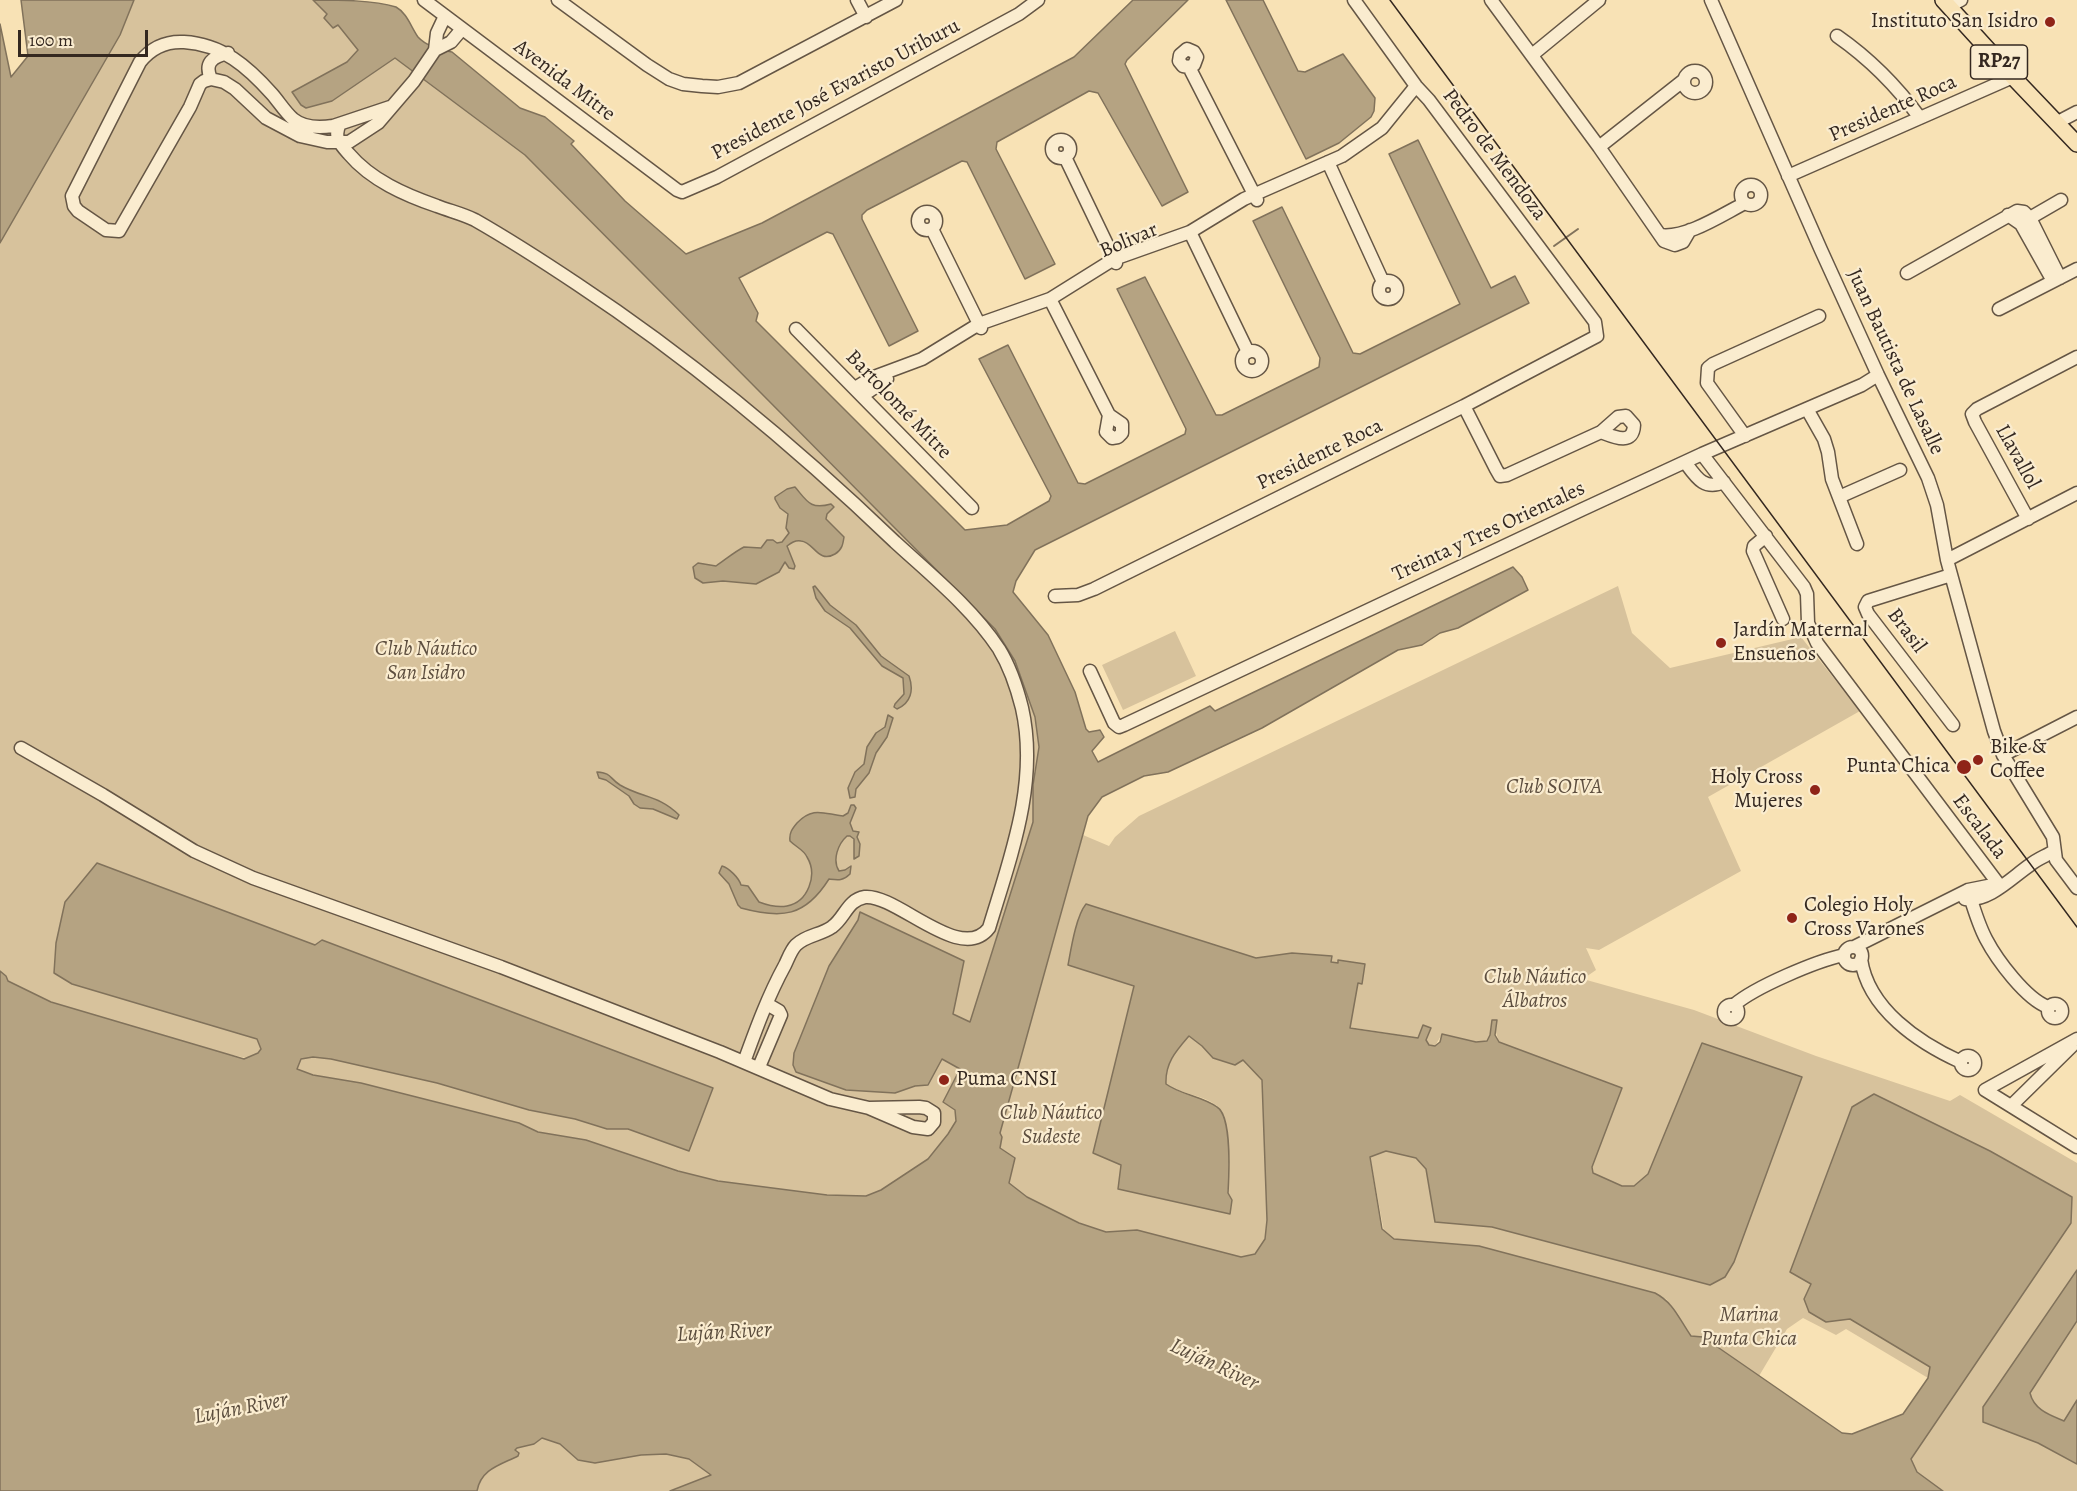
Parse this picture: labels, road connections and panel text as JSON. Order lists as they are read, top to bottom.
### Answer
{
  "streets": {
    "main road": ["RP27"],
    "street": [
      "Avenida Mitre",
      "Presidente José Evaristo Uriburu",
      "Presidente Roca",
      "Pedro de Mendoza",
      "Bolivar",
      "Juan Bautista de Lasalle",
      "Bartolomé Mitre",
      "Llavallol",
      "Treinta y Tres Orientales",
      "Brasil",
      "Escalada"
    ]
  },
  "crossings": [
    ["RP27", "Presidente Roca"],
    ["Avenida Mitre", "Presidente José Evaristo Uriburu"],
    ["Presidente Roca", "Pedro de Mendoza"],
    ["Presidente Roca", "Juan Bautista de Lasalle"],
    ["Pedro de Mendoza", "Bolivar"],
    ["Bolivar", "Bartolomé Mitre"],
    ["Juan Bautista de Lasalle", "Treinta y Tres Orientales"],
    ["Juan Bautista de Lasalle", "Brasil"]
  ],
  "water": ["Luján River"],
  "parks": [
    "Club Náutico San Isidro",
    "Club SOIVA",
    "Club Náutico Álbatros",
    "Club Náutico Sudeste",
    "Marina Punta Chica"
  ],
  "places": [
    "Instituto San Isidro",
    "Jardín Maternal Ensueños",
    "Bike & Coffee",
    "Punta Chica",
    "Holy Cross Mujeres",
    "Colegio Holy Cross Varones",
    "Puma CNSI"
  ],
  "scale_bar": "100 m"
}
